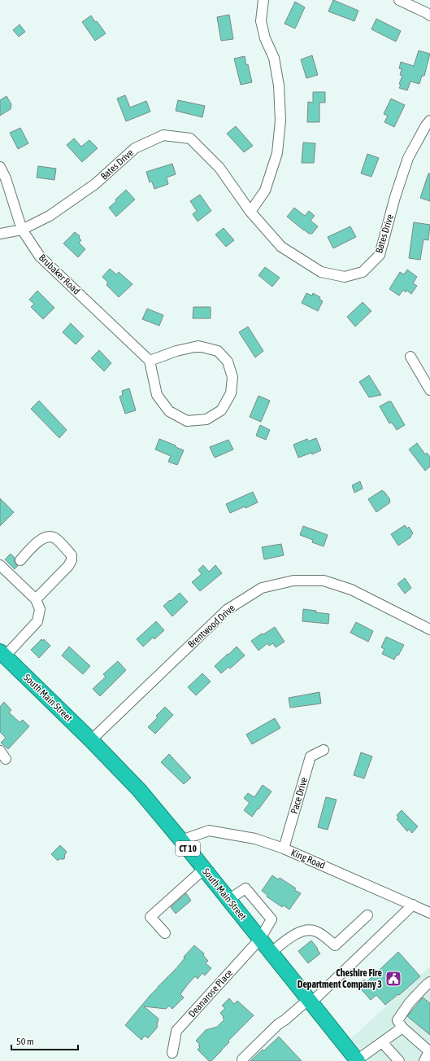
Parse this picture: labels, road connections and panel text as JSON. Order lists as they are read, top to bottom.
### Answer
{
  "streets": {
    "highway": ["South Main Street", "CT 10"],
    "street": [
      "Bates Drive",
      "Brubaker Road",
      "Brentwood Drive",
      "Pace Drive",
      "King Road",
      "Deanarose Place"
    ]
  },
  "crossings": [
    ["Bates Drive", "Brubaker Road"],
    ["Brentwood Drive", "South Main Street"],
    ["South Main Street", "King Road"],
    ["South Main Street", "Deanarose Place"],
    ["Pace Drive", "King Road"]
  ],
  "places": {
    "public building": ["Cheshire Fire Department Company 3"]
  },
  "scale_bar": "50 m"
}
